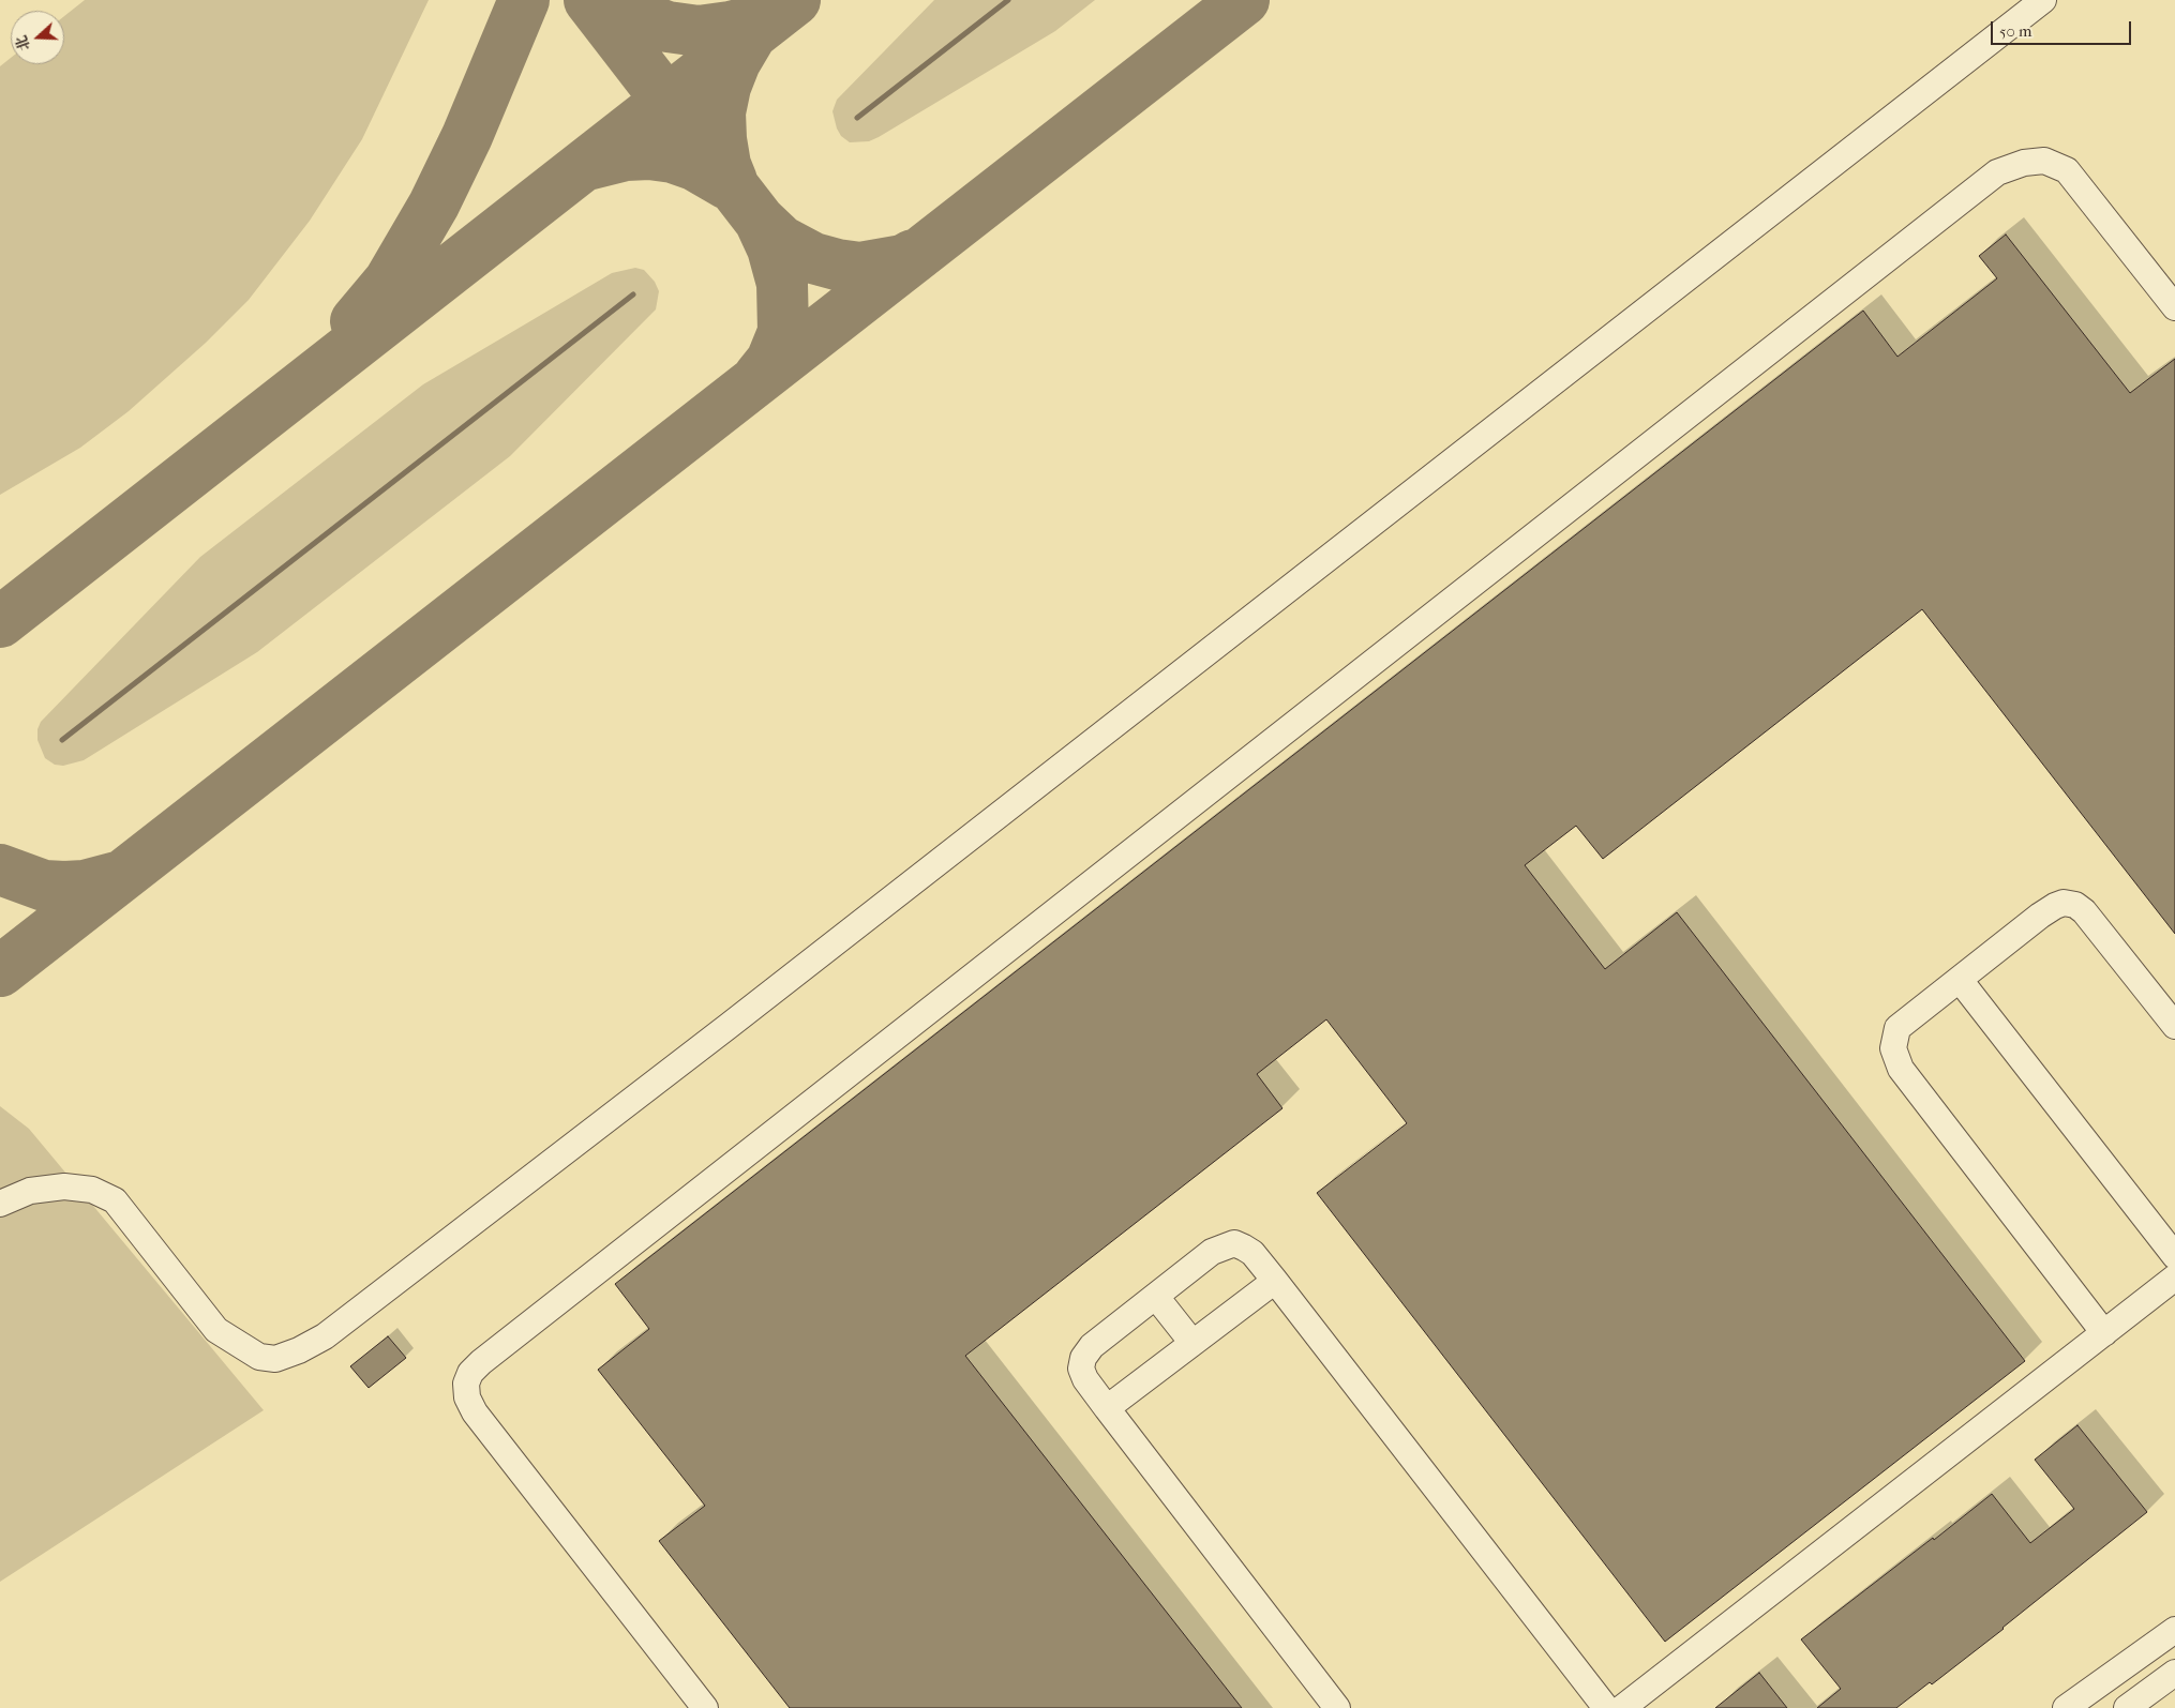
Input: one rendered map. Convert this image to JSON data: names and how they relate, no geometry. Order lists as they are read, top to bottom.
{
  "scale_bar": "50 m",
  "north": "left"
}
